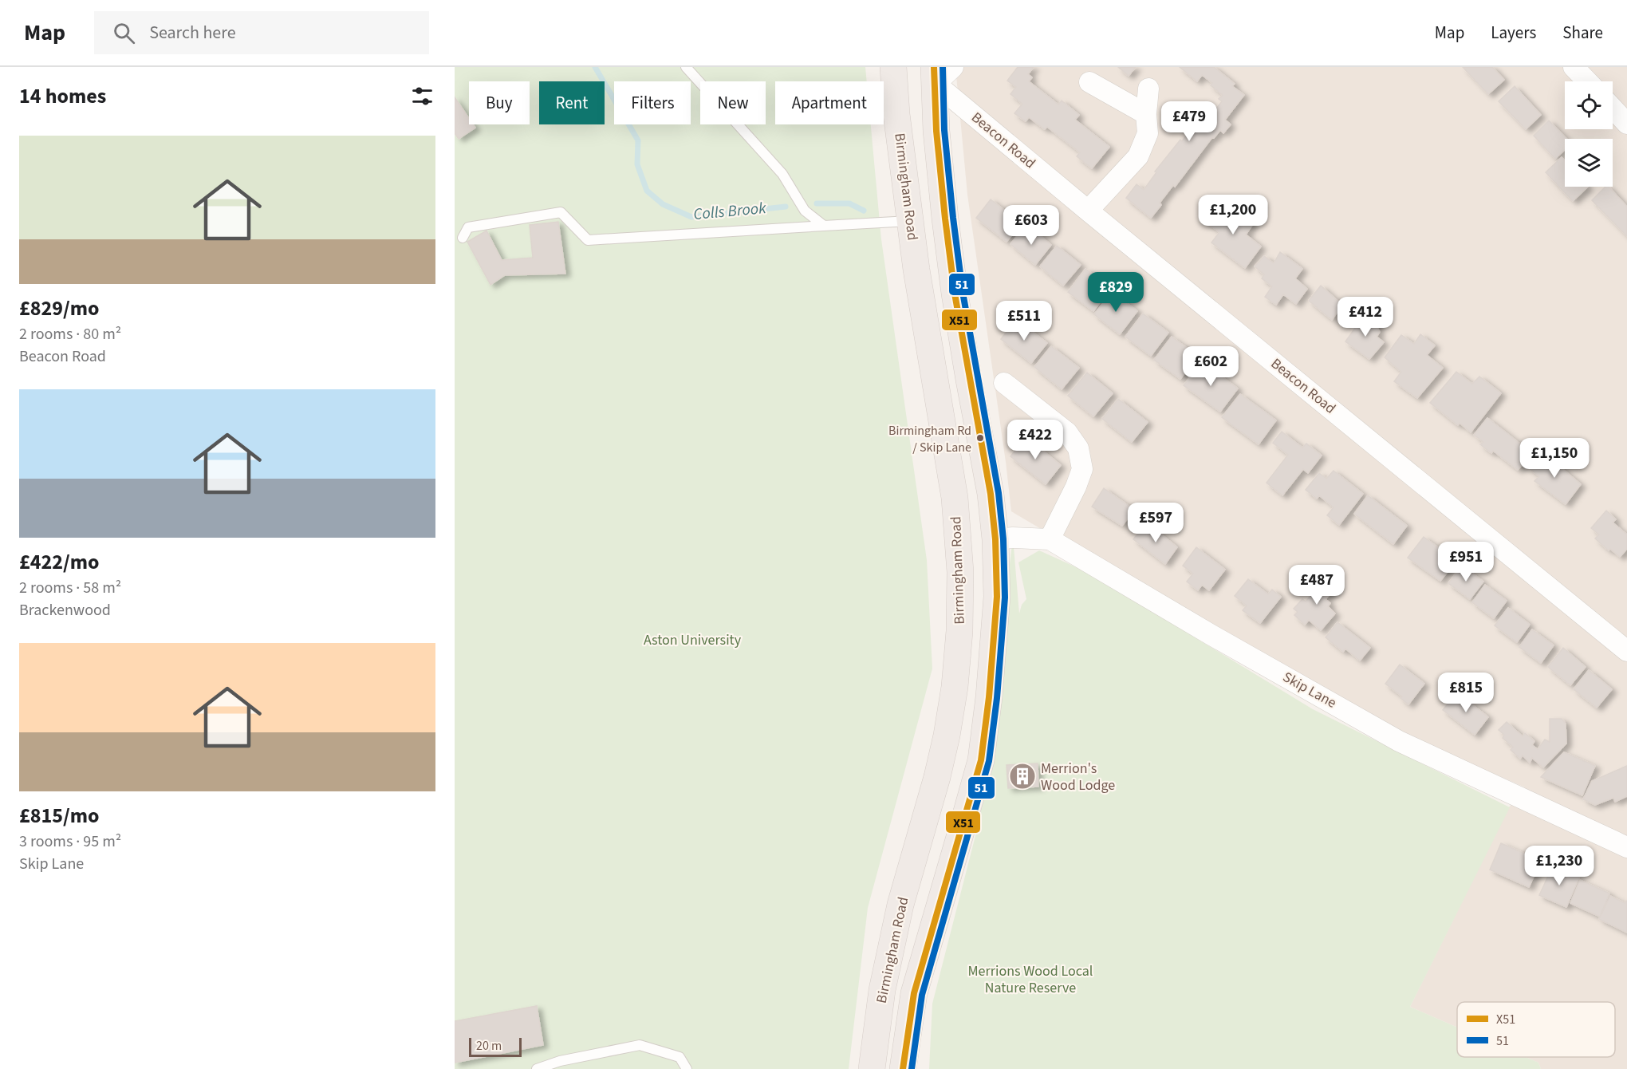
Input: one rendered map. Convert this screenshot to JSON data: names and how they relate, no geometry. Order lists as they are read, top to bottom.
{
  "streets": {
    "highway": ["Birmingham Road"],
    "street": ["Beacon Road", "Skip Lane"]
  },
  "crossings": [
    ["Beacon Road", "Birmingham Road"],
    ["Birmingham Road", "Skip Lane"]
  ],
  "water": ["Colls Brook"],
  "parks": ["Aston University", "Merrions Wood Local Nature Reserve"],
  "places": {
    "other": ["Birmingham Rd / Skip Lane"],
    "building": ["Merrion's Wood Lodge"]
  },
  "lines": ["transit line X51", "transit line 51"],
  "legend": ["X51", "51"],
  "scale_bar": "20 m",
  "page": {
    "header": "Map",
    "search": "Search here",
    "nav": ["Map", "Layers", "Share"],
    "heading": "14 homes",
    "chip": [
      "Buy",
      "Rent",
      "Filters",
      "New",
      "Apartment"
    ],
    "price": [
      "£479",
      "£1,200",
      "£603",
      "£829",
      "£412",
      "£511",
      "£602",
      "£422",
      "£1,150",
      "£597",
      "£951",
      "£487",
      "£815",
      "£1,230"
    ],
    "list": [
      {
        "name": "£829/mo",
        "note": "2 rooms · 80 m² · Beacon Road"
      },
      {
        "name": "£422/mo",
        "note": "2 rooms · 58 m² · Brackenwood"
      },
      {
        "name": "£815/mo",
        "note": "3 rooms · 95 m² · Skip Lane"
      }
    ],
    "scale": "20 m"
  }
}
